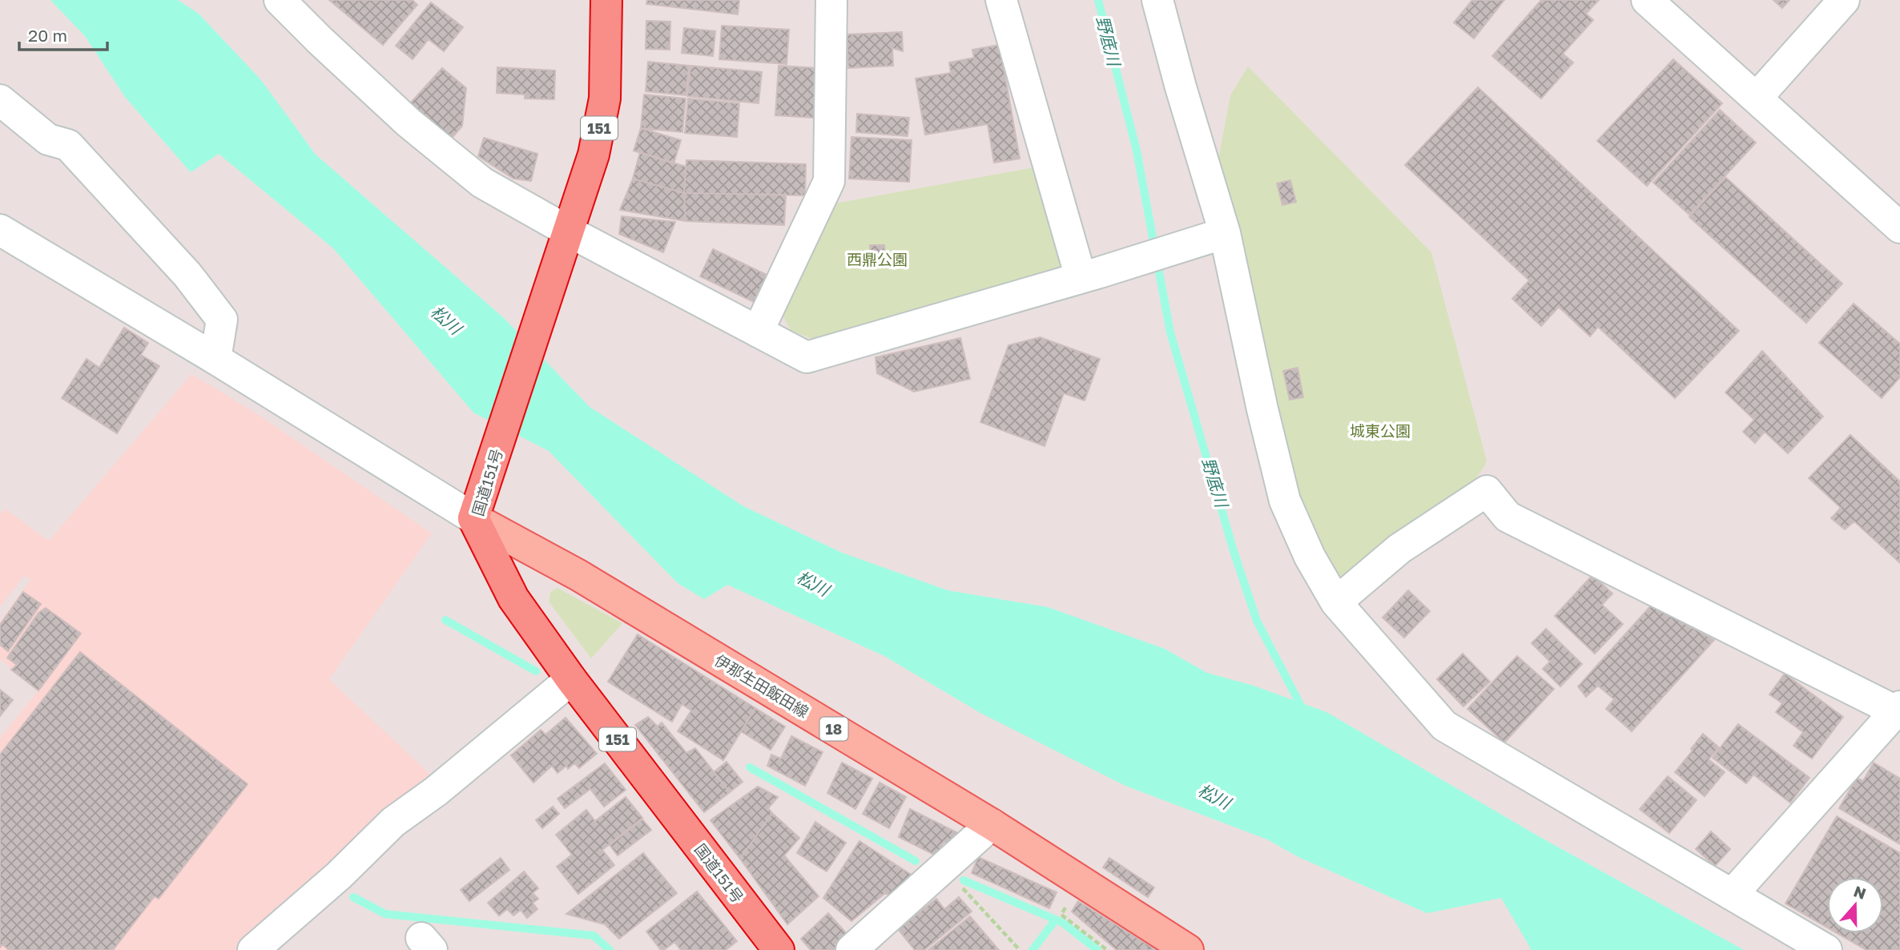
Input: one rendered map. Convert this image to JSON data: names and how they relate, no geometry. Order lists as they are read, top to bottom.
{
  "streets": {
    "highway": ["151", "国道151号"],
    "main road": ["伊那生田飯田線", "18"]
  },
  "crossings": [
    ["国道151号", "伊那生田飯田線"]
  ],
  "water": ["野底川", "松川"],
  "parks": ["西鼎公園", "城東公園"],
  "scale_bar": "20 m",
  "north": "top"
}
